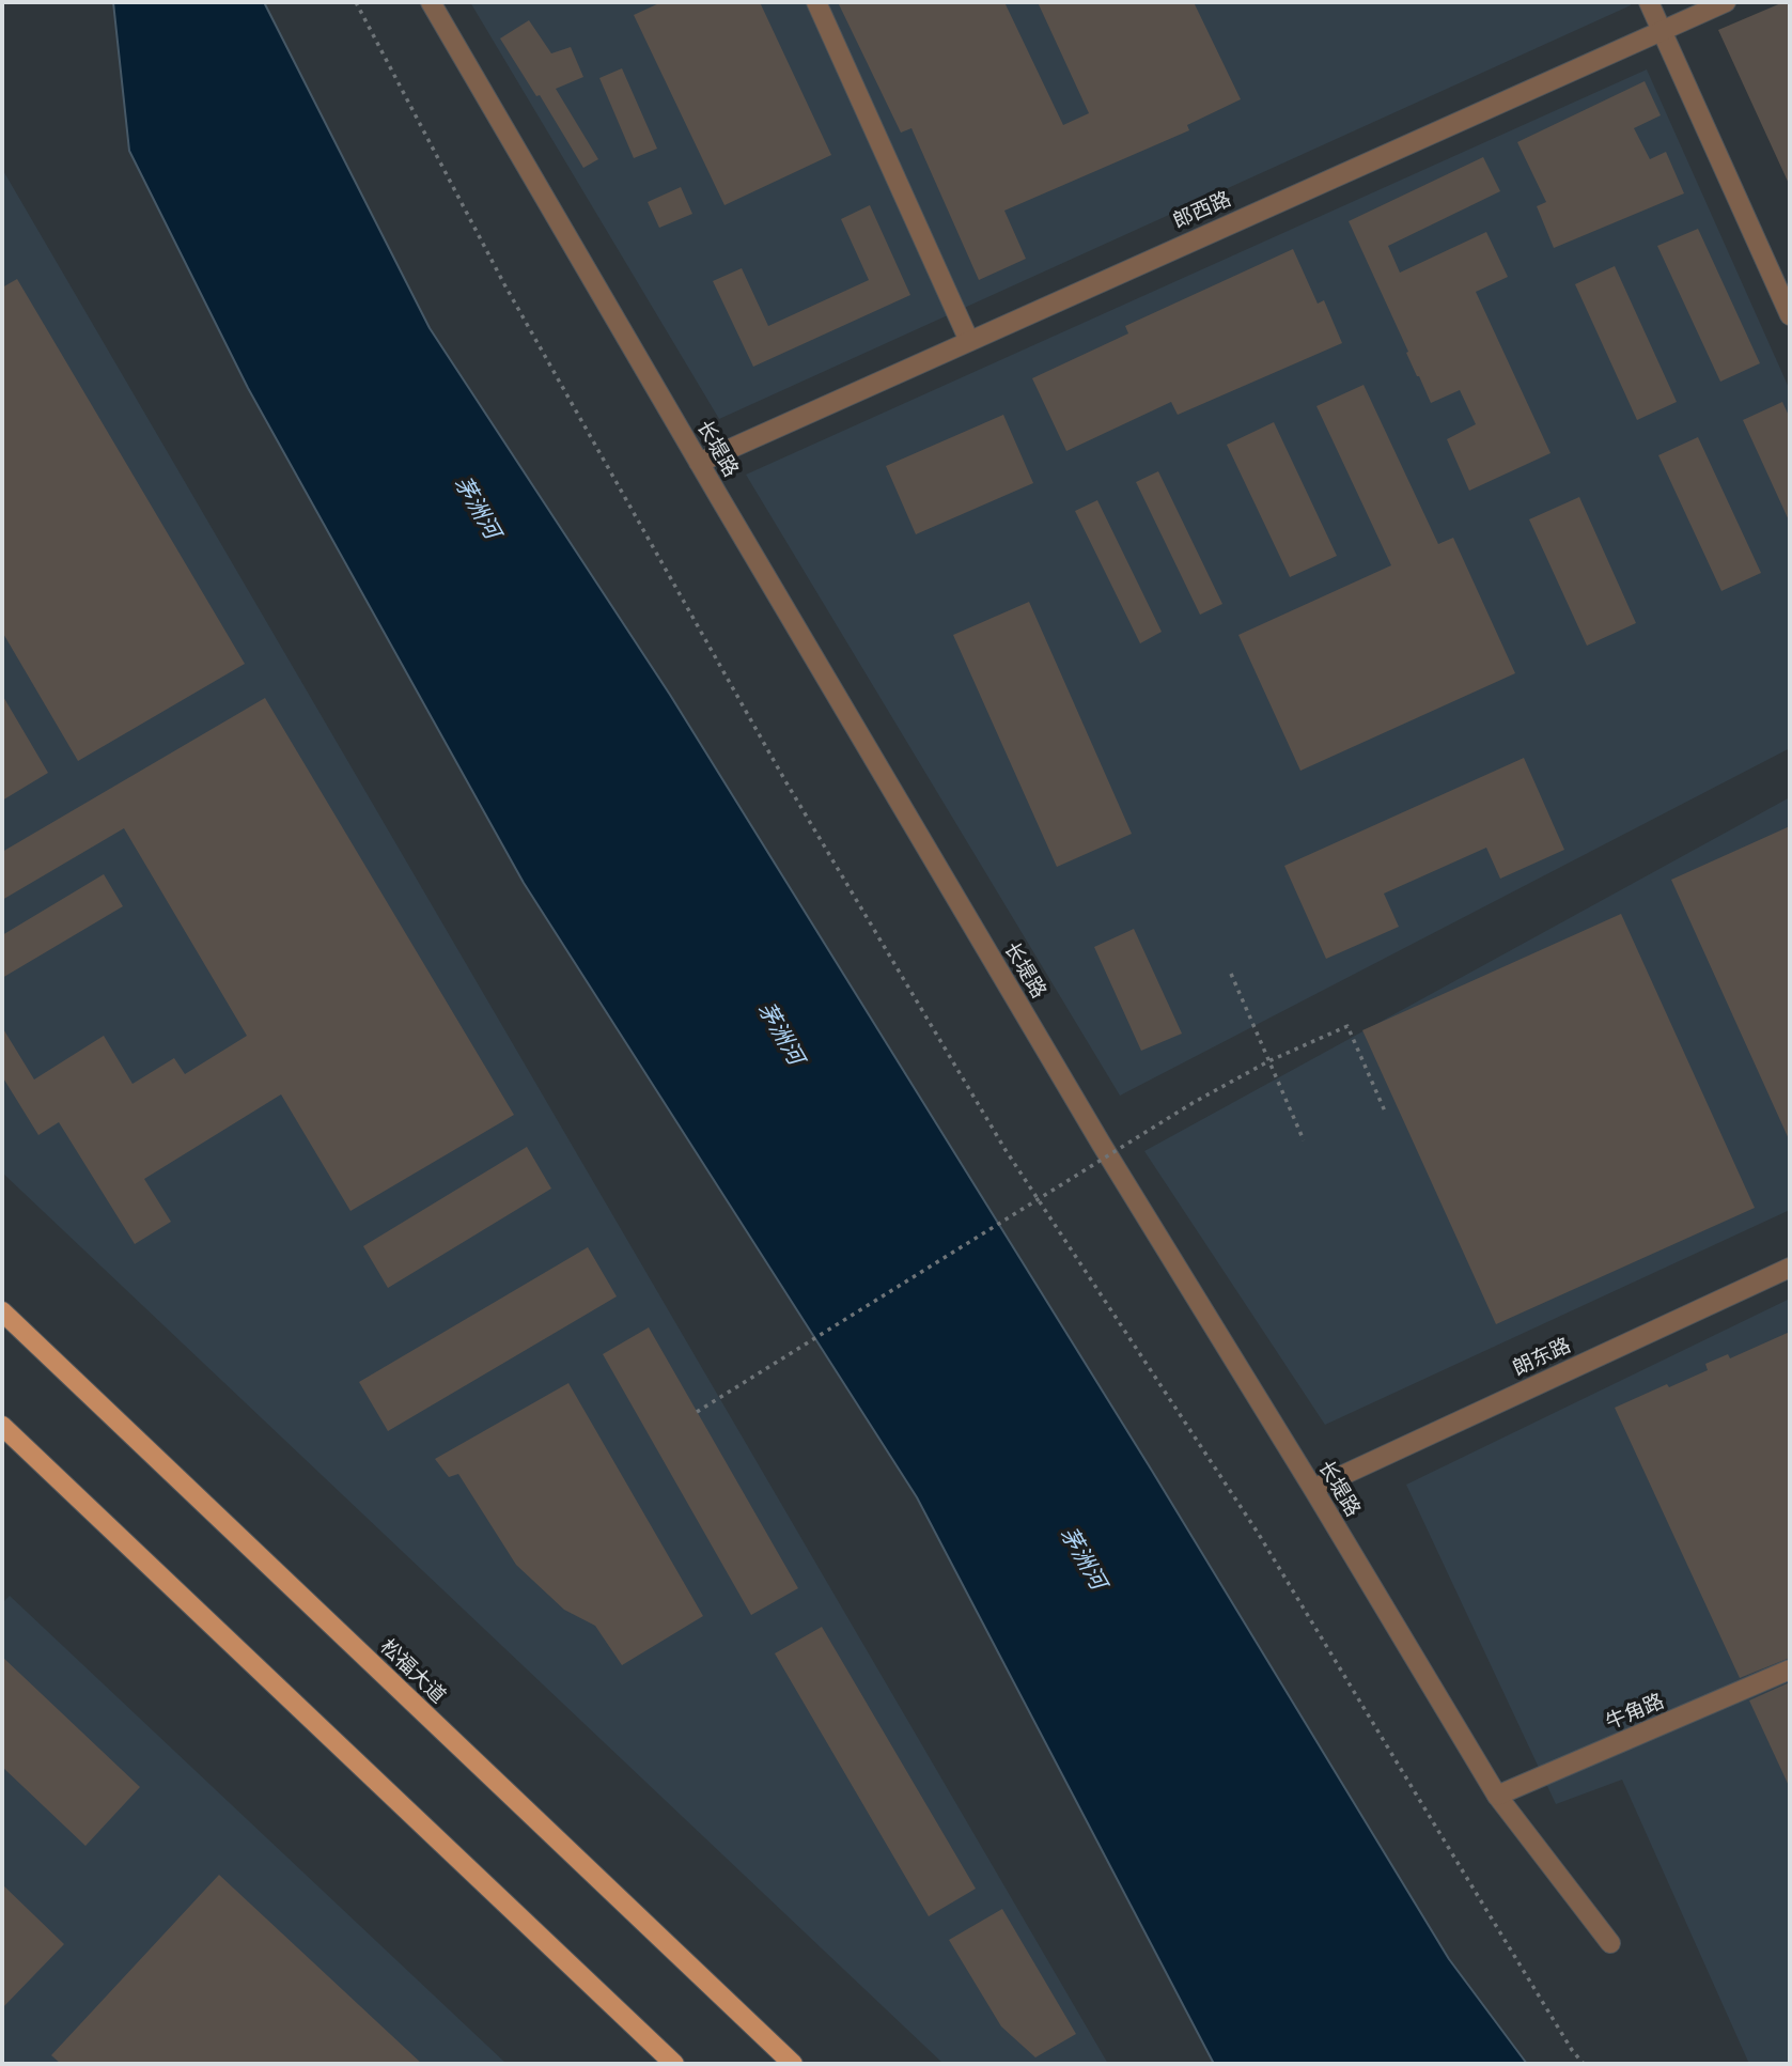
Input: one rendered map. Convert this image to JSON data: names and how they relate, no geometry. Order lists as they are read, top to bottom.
{
  "streets": {
    "main road": ["松福大道"],
    "street": [
      "郎西路",
      "长堤路",
      "朗东路",
      "牛角路"
    ]
  },
  "crossings": [
    ["郎西路", "长堤路"],
    ["长堤路", "朗东路"],
    ["长堤路", "牛角路"]
  ],
  "water": ["茅洲河"]
}
